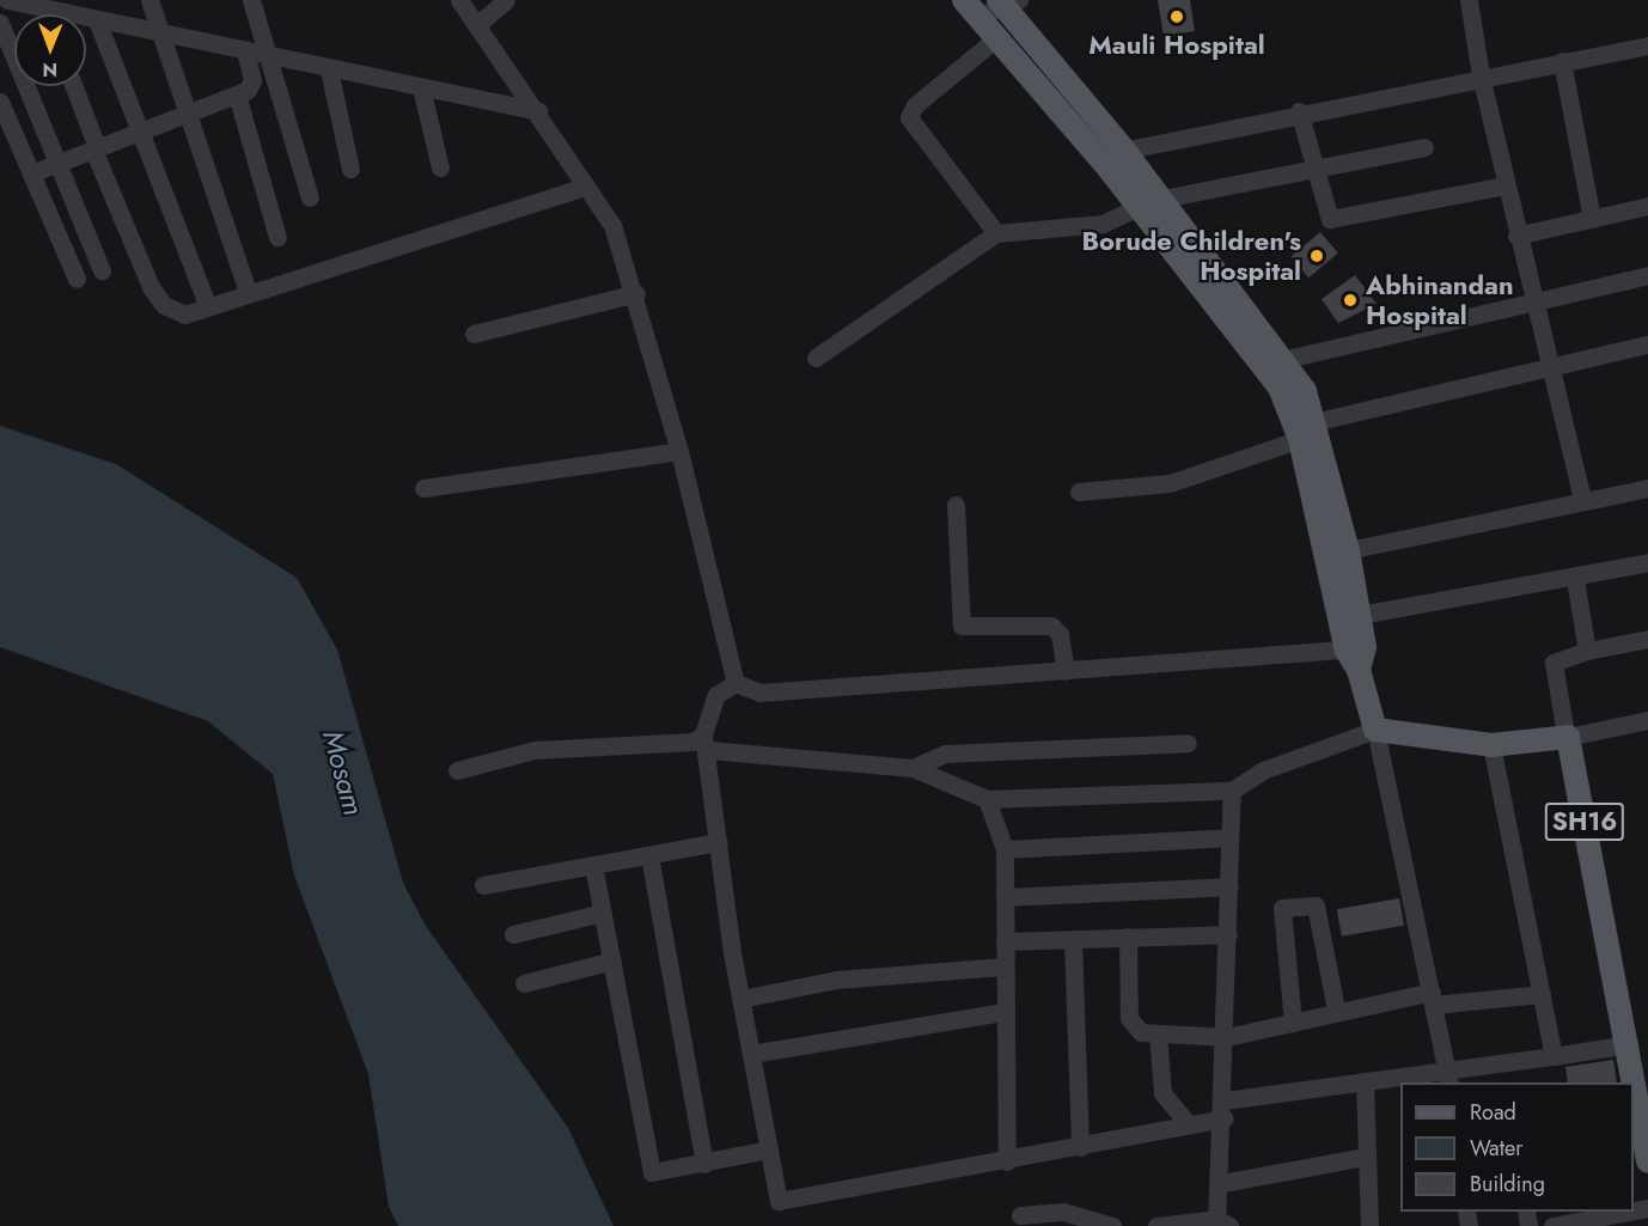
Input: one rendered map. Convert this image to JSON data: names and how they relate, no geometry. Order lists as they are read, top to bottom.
{
  "streets": {
    "main road": ["SH16"]
  },
  "water": ["Mosam"],
  "places": ["Mauli Hospital", "Borude Children's Hospital", "Abhinandan Hospital"],
  "legend": ["Road", "Water", "Building"],
  "north": "bottom"
}
